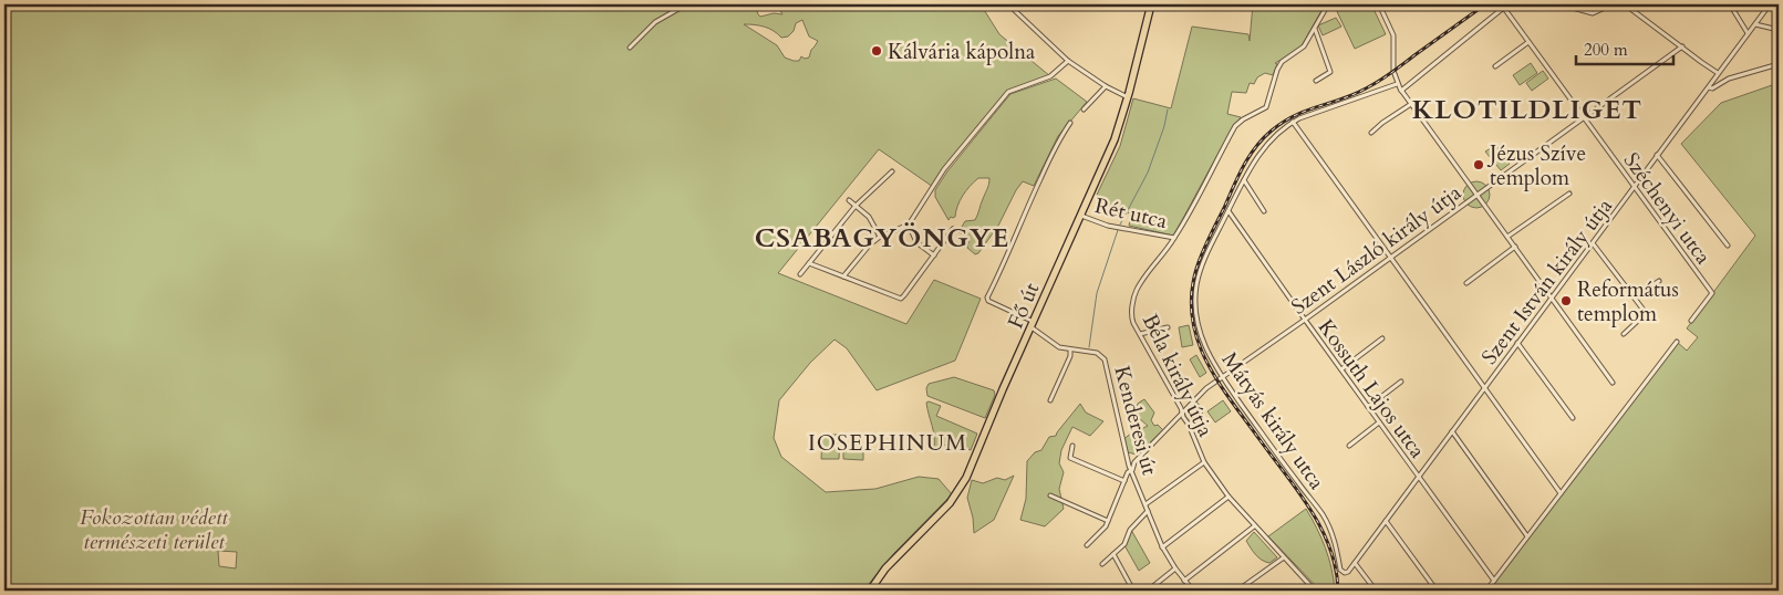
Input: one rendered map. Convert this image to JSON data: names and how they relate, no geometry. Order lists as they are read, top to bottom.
{
  "streets": {
    "main road": ["Fő út"],
    "street": [
      "Széchenyi utca",
      "Rét utca",
      "Szent László király útja",
      "Szent István király útja",
      "Béla király útja",
      "Kossuth Lajos utca",
      "Kenderesi út",
      "Mátyás király utca"
    ]
  },
  "crossings": [
    ["Széchenyi utca", "Szent László király útja"],
    ["Széchenyi utca", "Szent István király útja"],
    ["Rét utca", "Fő út"],
    ["Rét utca", "Béla király útja"],
    ["Szent László király útja", "Béla király útja"],
    ["Szent László király útja", "Kossuth Lajos utca"],
    ["Szent László király útja", "Mátyás király utca"],
    ["Szent István király útja", "Kossuth Lajos utca"],
    ["Szent István király útja", "Mátyás király utca"],
    ["Fő út", "Kenderesi út"],
    ["Kossuth Lajos utca", "Mátyás király utca"]
  ],
  "districts": ["KLOTILDLIGET", "CSABAGYÖNGYE", "IOSEPHINUM"],
  "parks": ["Fokozottan védett természeti terület"],
  "places": ["Kálvária kápolna", "Jézus Szíve templom", "Református templom"],
  "scale_bar": "200 m"
}
